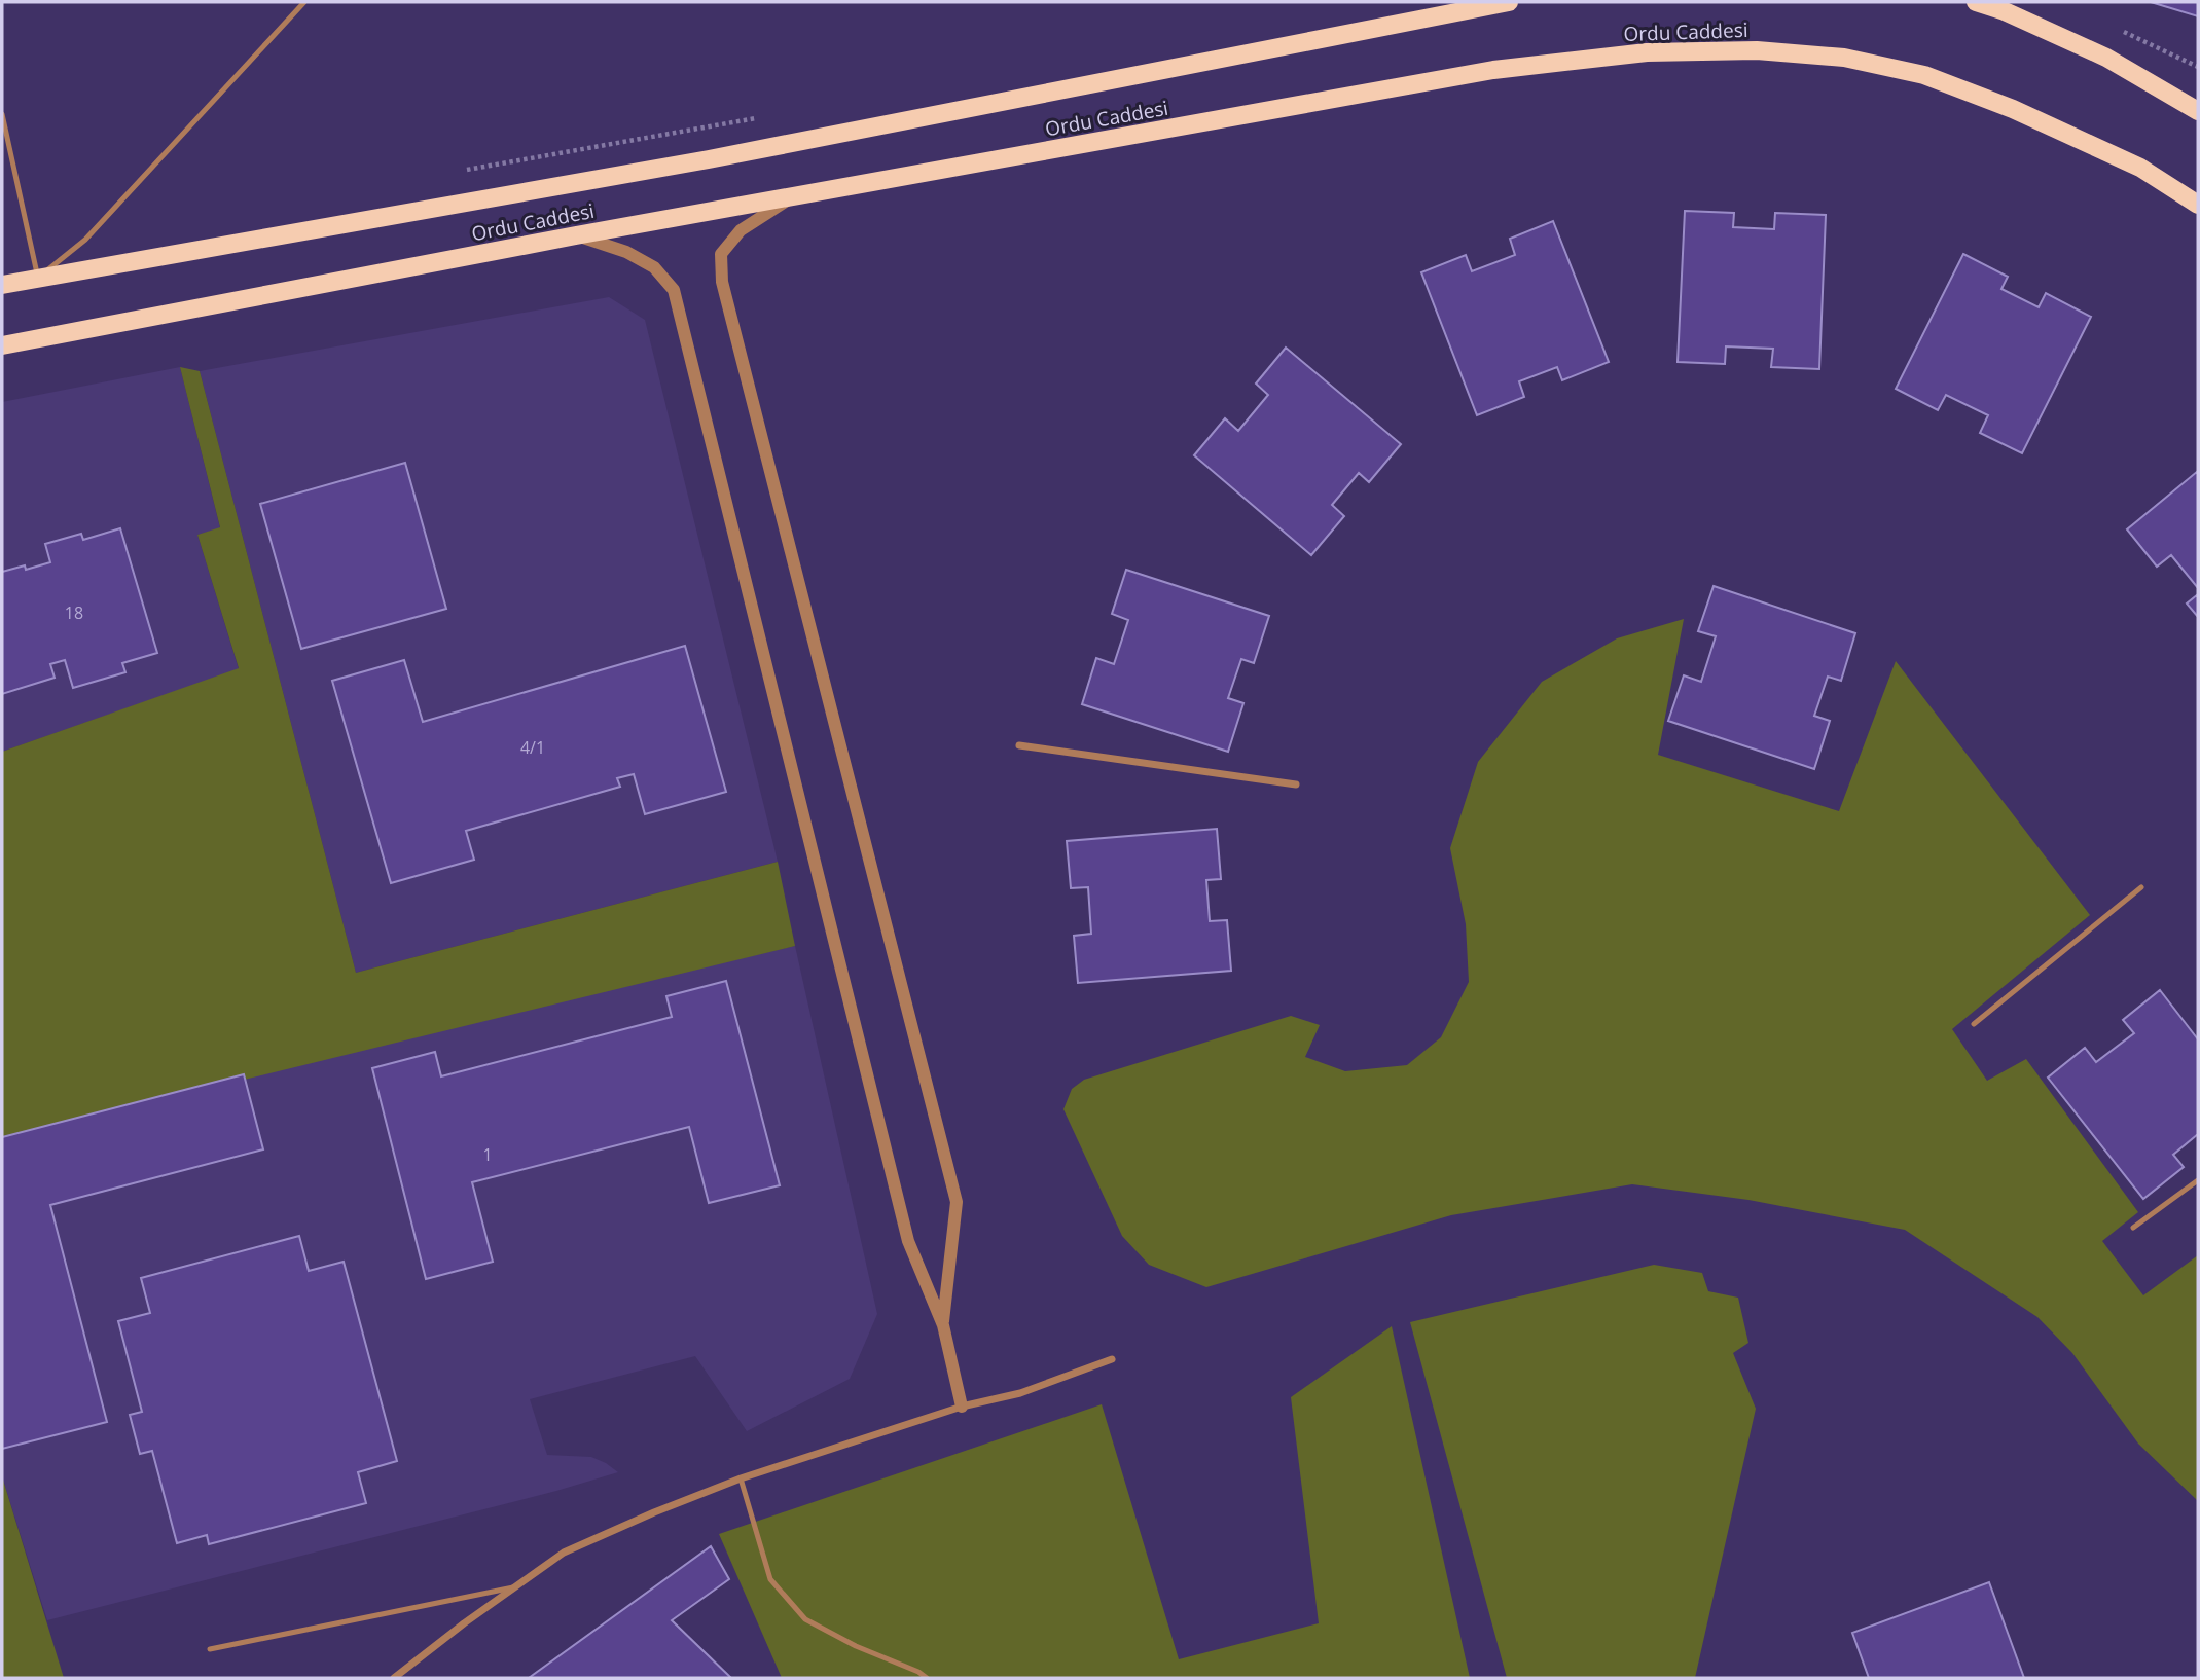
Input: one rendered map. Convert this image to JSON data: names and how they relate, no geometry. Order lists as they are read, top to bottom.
{
  "streets": {
    "main road": ["Ordu Caddesi"]
  },
  "house_numbers": ["18", "4/1", "1"]
}
